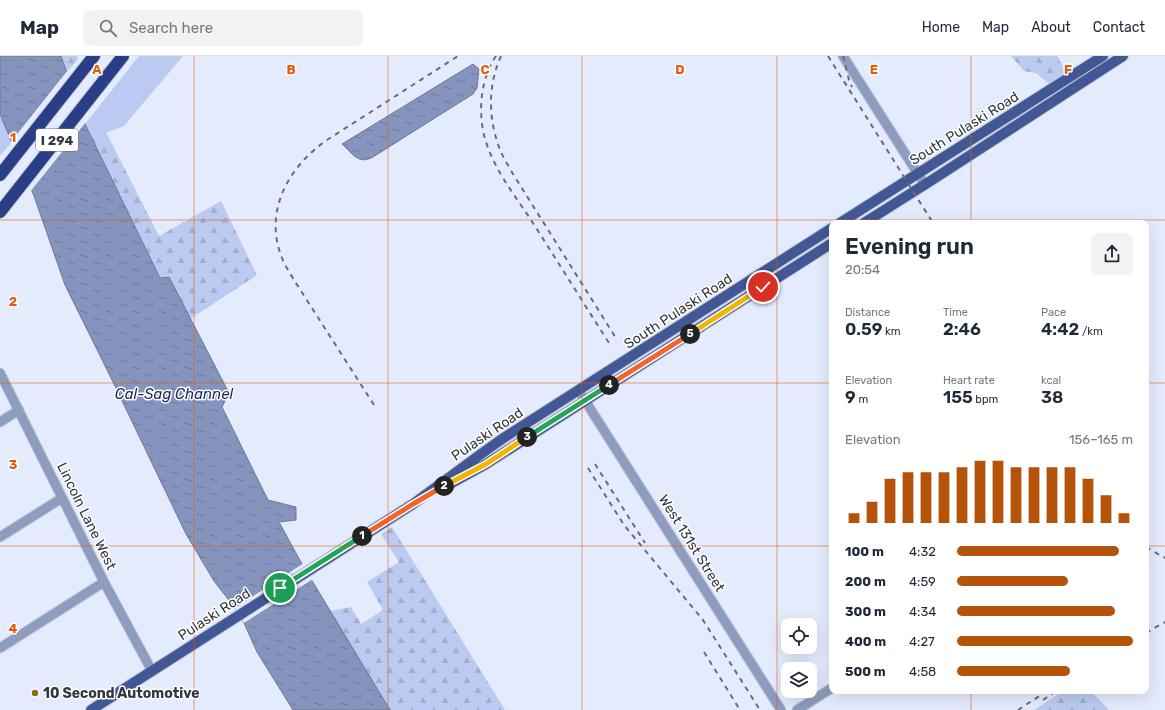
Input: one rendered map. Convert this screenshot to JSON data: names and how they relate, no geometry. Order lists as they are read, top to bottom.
{
  "streets": {
    "highway": ["I 294"],
    "main road": ["South Pulaski Road", "Pulaski Road"],
    "street": ["Lincoln Lane West", "West 131st Street"]
  },
  "crossings": [
    ["South Pulaski Road", "Pulaski Road"],
    ["South Pulaski Road", "West 131st Street"],
    ["Pulaski Road", "Lincoln Lane West"],
    ["Pulaski Road", "West 131st Street"]
  ],
  "water": ["Cal-Sag Channel"],
  "places": ["10 Second Automotive"],
  "page": {
    "header": "Map",
    "search": "Search here",
    "nav": [
      "Home",
      "Map",
      "About",
      "Contact"
    ],
    "heading": ["Evening run", "20:54"],
    "stats": [
      ["Distance", "0.59 km"],
      ["Time", "2:46"],
      ["Pace", "4:42 /km"],
      ["Elevation", "9 m"],
      ["Heart rate", "155 bpm"],
      ["kcal", "38"]
    ],
    "pins": [
      "5",
      "4",
      "3",
      "2",
      "1"
    ],
    "chart": ["Elevation", "156–165 m"],
    "list": [
      {
        "name": "100 m",
        "note": "4:32"
      },
      {
        "name": "200 m",
        "note": "4:59"
      },
      {
        "name": "300 m",
        "note": "4:34"
      },
      {
        "name": "400 m",
        "note": "4:27"
      },
      {
        "name": "500 m",
        "note": "4:58"
      }
    ]
  },
  "grid": {
    "columns": [
      "A",
      "B",
      "C",
      "D",
      "E",
      "F"
    ],
    "rows": [
      "1",
      "2",
      "3",
      "4"
    ]
  }
}
